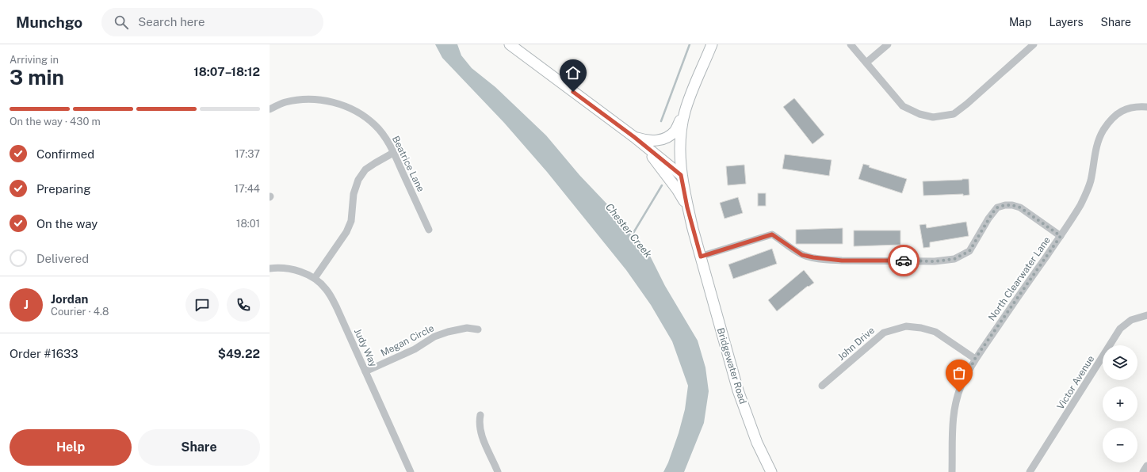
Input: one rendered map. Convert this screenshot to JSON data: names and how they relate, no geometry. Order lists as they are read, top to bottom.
{
  "streets": {
    "street": [
      "Beatrice Lane",
      "North Clearwater Lane",
      "Megan Circle",
      "John Drive",
      "Judy Way",
      "Bridgewater Road",
      "Victor Avenue"
    ]
  },
  "crossings": [
    ["North Clearwater Lane", "John Drive"],
    ["Megan Circle", "Judy Way"]
  ],
  "water": ["Chester Creek"],
  "page": {
    "header": "Munchgo",
    "search": "Search here",
    "nav": ["Map", "Layers", "Share"],
    "heading": ["3 min", "Arriving in", "18:07–18:12"],
    "panel": [
      "Jordan",
      "Courier · 4.8",
      "Order #1633",
      "$49.22"
    ],
    "bar": "On the way · 430 m",
    "list": [
      ["Confirmed", "17:37"],
      ["Preparing", "17:44"],
      ["On the way", "18:01"],
      "Delivered"
    ],
    "round": "J",
    "map_buttons": ["+", "−"],
    "buttons": ["Help", "Share"]
  }
}
